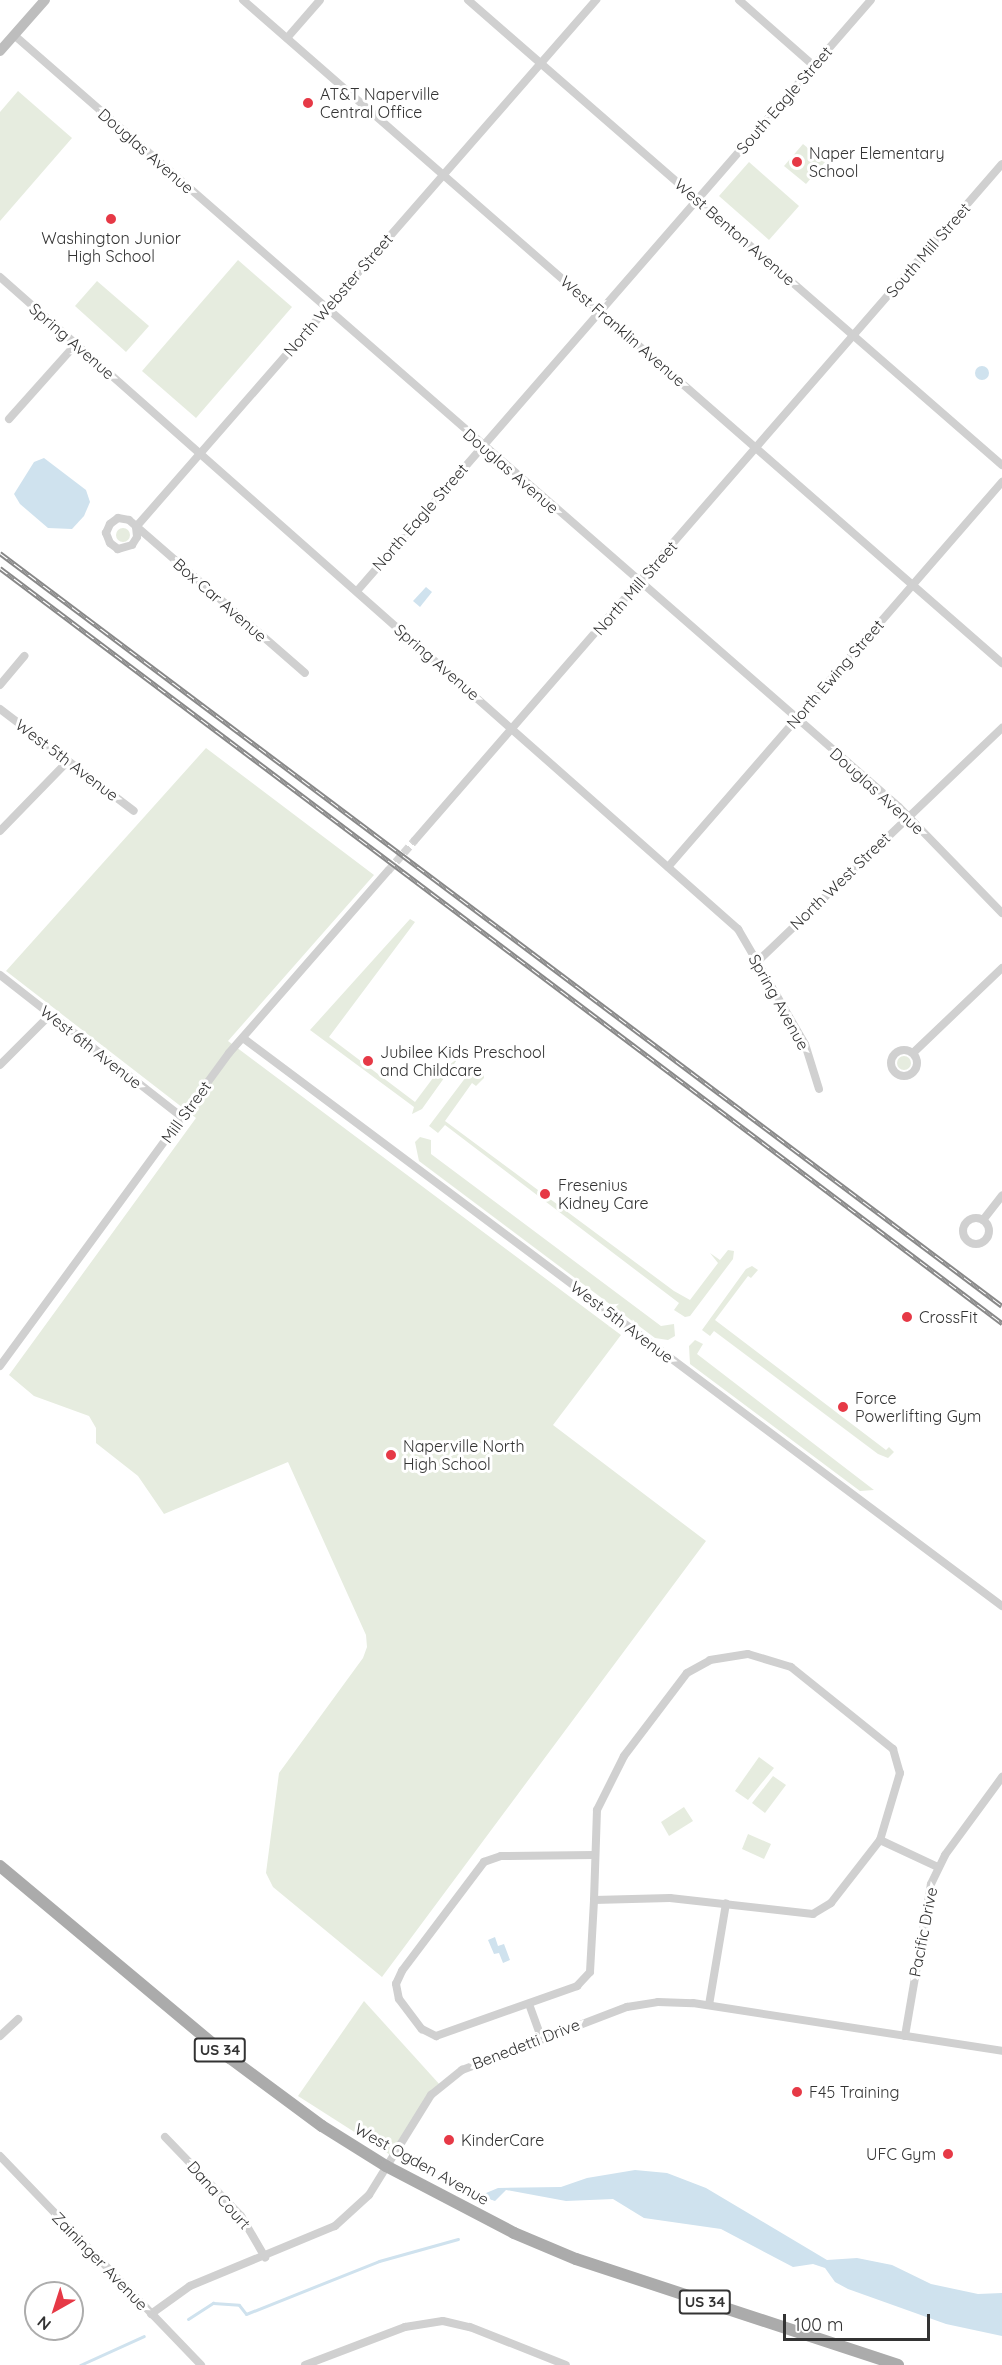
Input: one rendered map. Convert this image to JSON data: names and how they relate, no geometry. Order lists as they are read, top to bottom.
{
  "streets": {
    "main road": ["US 34", "West Ogden Avenue"],
    "street": [
      "South Eagle Street",
      "Douglas Avenue",
      "West Benton Avenue",
      "South Mill Street",
      "North Webster Street",
      "West Franklin Avenue",
      "Spring Avenue",
      "North Eagle Street",
      "North Mill Street",
      "Box Car Avenue",
      "North Ewing Street",
      "West 5th Avenue",
      "North West Street",
      "West 6th Avenue",
      "Mill Street",
      "Pacific Drive",
      "Benedetti Drive",
      "Dana Court",
      "Zaininger Avenue"
    ]
  },
  "crossings": [
    ["South Eagle Street", "West Benton Avenue"],
    ["South Eagle Street", "North Eagle Street"],
    ["Douglas Avenue", "North Webster Street"],
    ["Douglas Avenue", "North Eagle Street"],
    ["Douglas Avenue", "North Mill Street"],
    ["Douglas Avenue", "North Ewing Street"],
    ["Douglas Avenue", "North West Street"],
    ["West Benton Avenue", "South Mill Street"],
    ["West Benton Avenue", "North Webster Street"],
    ["West Benton Avenue", "North Eagle Street"],
    ["West Benton Avenue", "North Mill Street"],
    ["South Mill Street", "North Mill Street"],
    ["North Webster Street", "West Franklin Avenue"],
    ["North Webster Street", "Spring Avenue"],
    ["North Webster Street", "Box Car Avenue"],
    ["West Franklin Avenue", "North Eagle Street"],
    ["West Franklin Avenue", "North Mill Street"],
    ["West Franklin Avenue", "North Ewing Street"],
    ["Spring Avenue", "North Eagle Street"],
    ["Spring Avenue", "North Mill Street"],
    ["Spring Avenue", "North Ewing Street"],
    ["Spring Avenue", "North West Street"],
    ["West 5th Avenue", "Mill Street"],
    ["West 6th Avenue", "Mill Street"],
    ["Pacific Drive", "Benedetti Drive"],
    ["Benedetti Drive", "West Ogden Avenue"],
    ["Benedetti Drive", "Dana Court"],
    ["Benedetti Drive", "Zaininger Avenue"]
  ],
  "places": [
    "AT&T Naperville Central Office",
    "Naper Elementary School",
    "Washington Junior High School",
    "Jubilee Kids Preschool and Childcare",
    "Fresenius Kidney Care",
    "CrossFit",
    "Force Powerlifting Gym",
    "Naperville North High School",
    "F45 Training",
    "KinderCare",
    "UFC Gym"
  ],
  "scale_bar": "100 m",
  "north": "bottom left"
}
